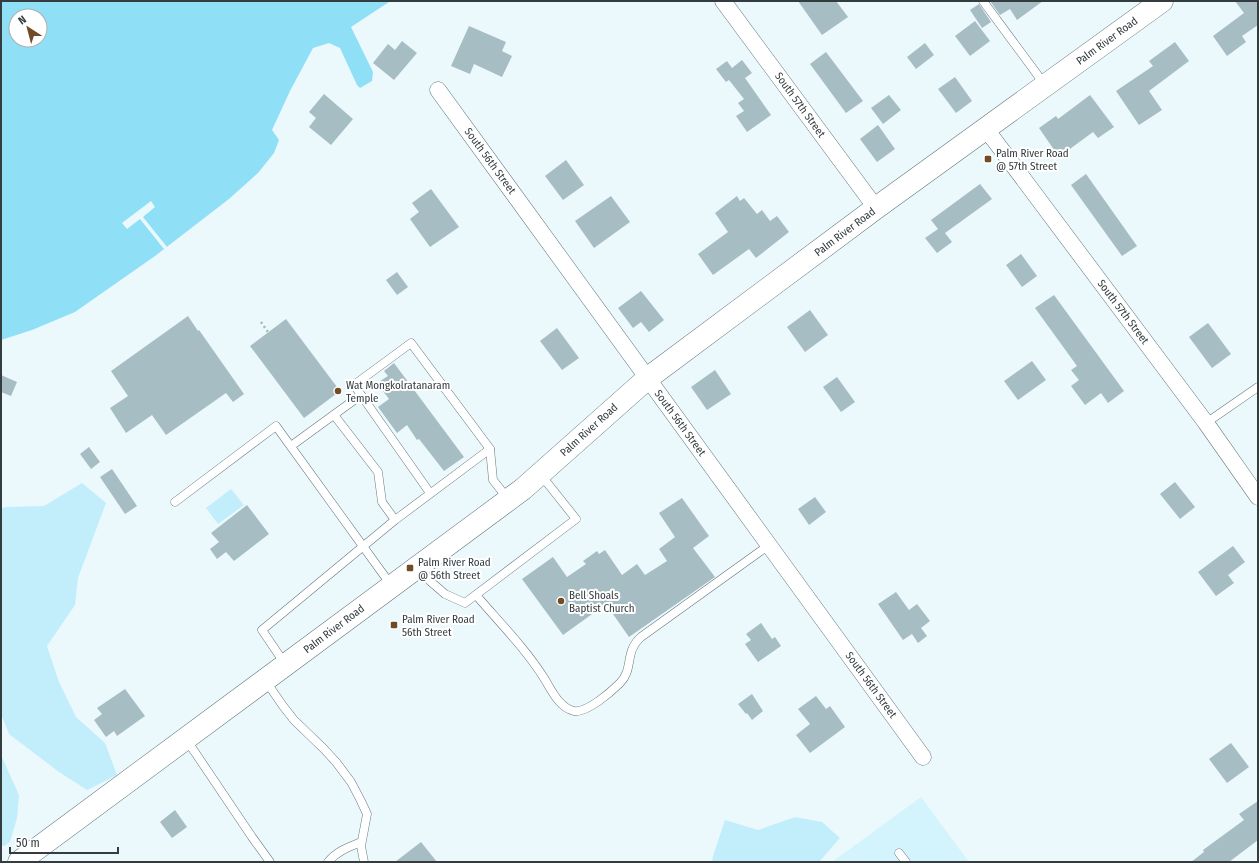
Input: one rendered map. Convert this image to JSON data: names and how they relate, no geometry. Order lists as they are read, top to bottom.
{
  "streets": {
    "street": ["Palm River Road", "South 57th Street", "South 56th Street"]
  },
  "crossings": [
    ["Palm River Road", "South 57th Street"],
    ["Palm River Road", "South 56th Street"]
  ],
  "places": {
    "transit": ["Palm River Road @ 57th Street", "Palm River Road @ 56th Street", "Palm River Road 56th Street"],
    "other": ["Wat Mongkolratanaram Temple", "Bell Shoals Baptist Church"]
  },
  "scale_bar": "50 m",
  "north": "top left"
}
